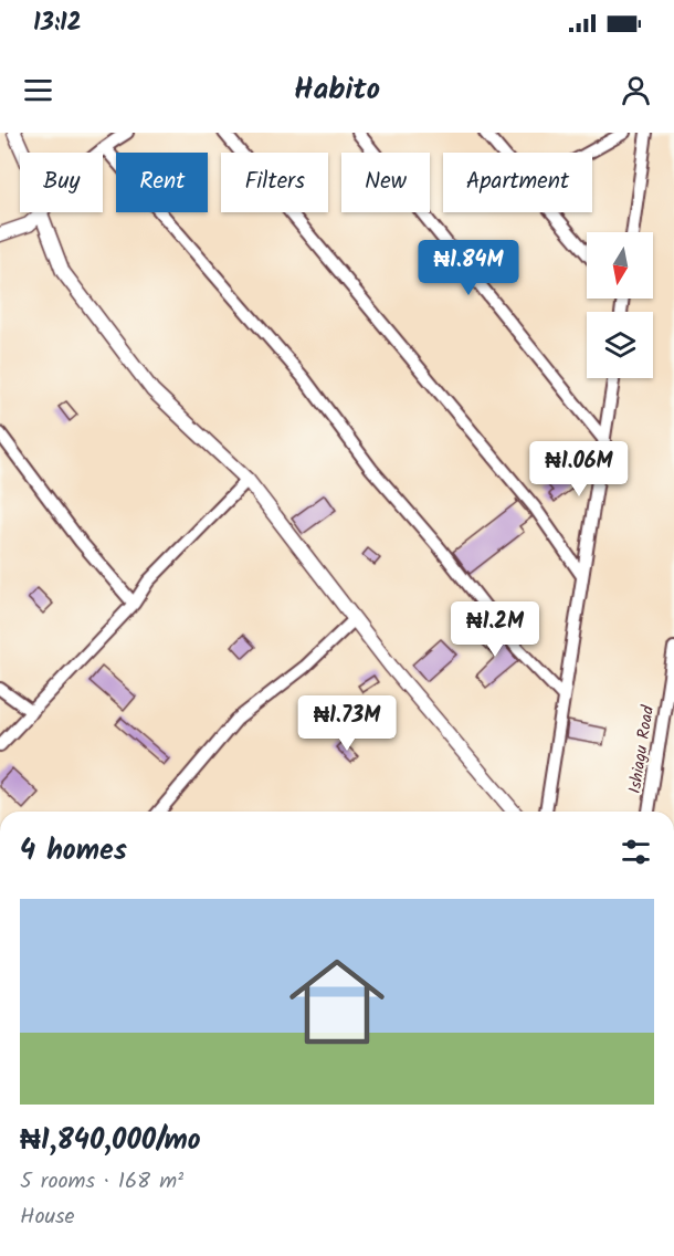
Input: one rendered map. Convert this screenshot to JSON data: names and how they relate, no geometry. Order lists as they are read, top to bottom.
{
  "streets": {
    "street": ["Ishiagu Road"]
  },
  "north": "bottom",
  "page": {
    "status": "13:12",
    "header": "Habito",
    "chip": [
      "Buy",
      "Rent",
      "Filters",
      "New",
      "Apartment"
    ],
    "price": [
      "₦1.84M",
      "₦1.06M",
      "₦1.2M",
      "₦1.73M"
    ],
    "heading": "4 homes",
    "list": [
      {
        "name": "₦1,840,000/mo",
        "note": "5 rooms · 168 m² · House"
      }
    ]
  }
}
